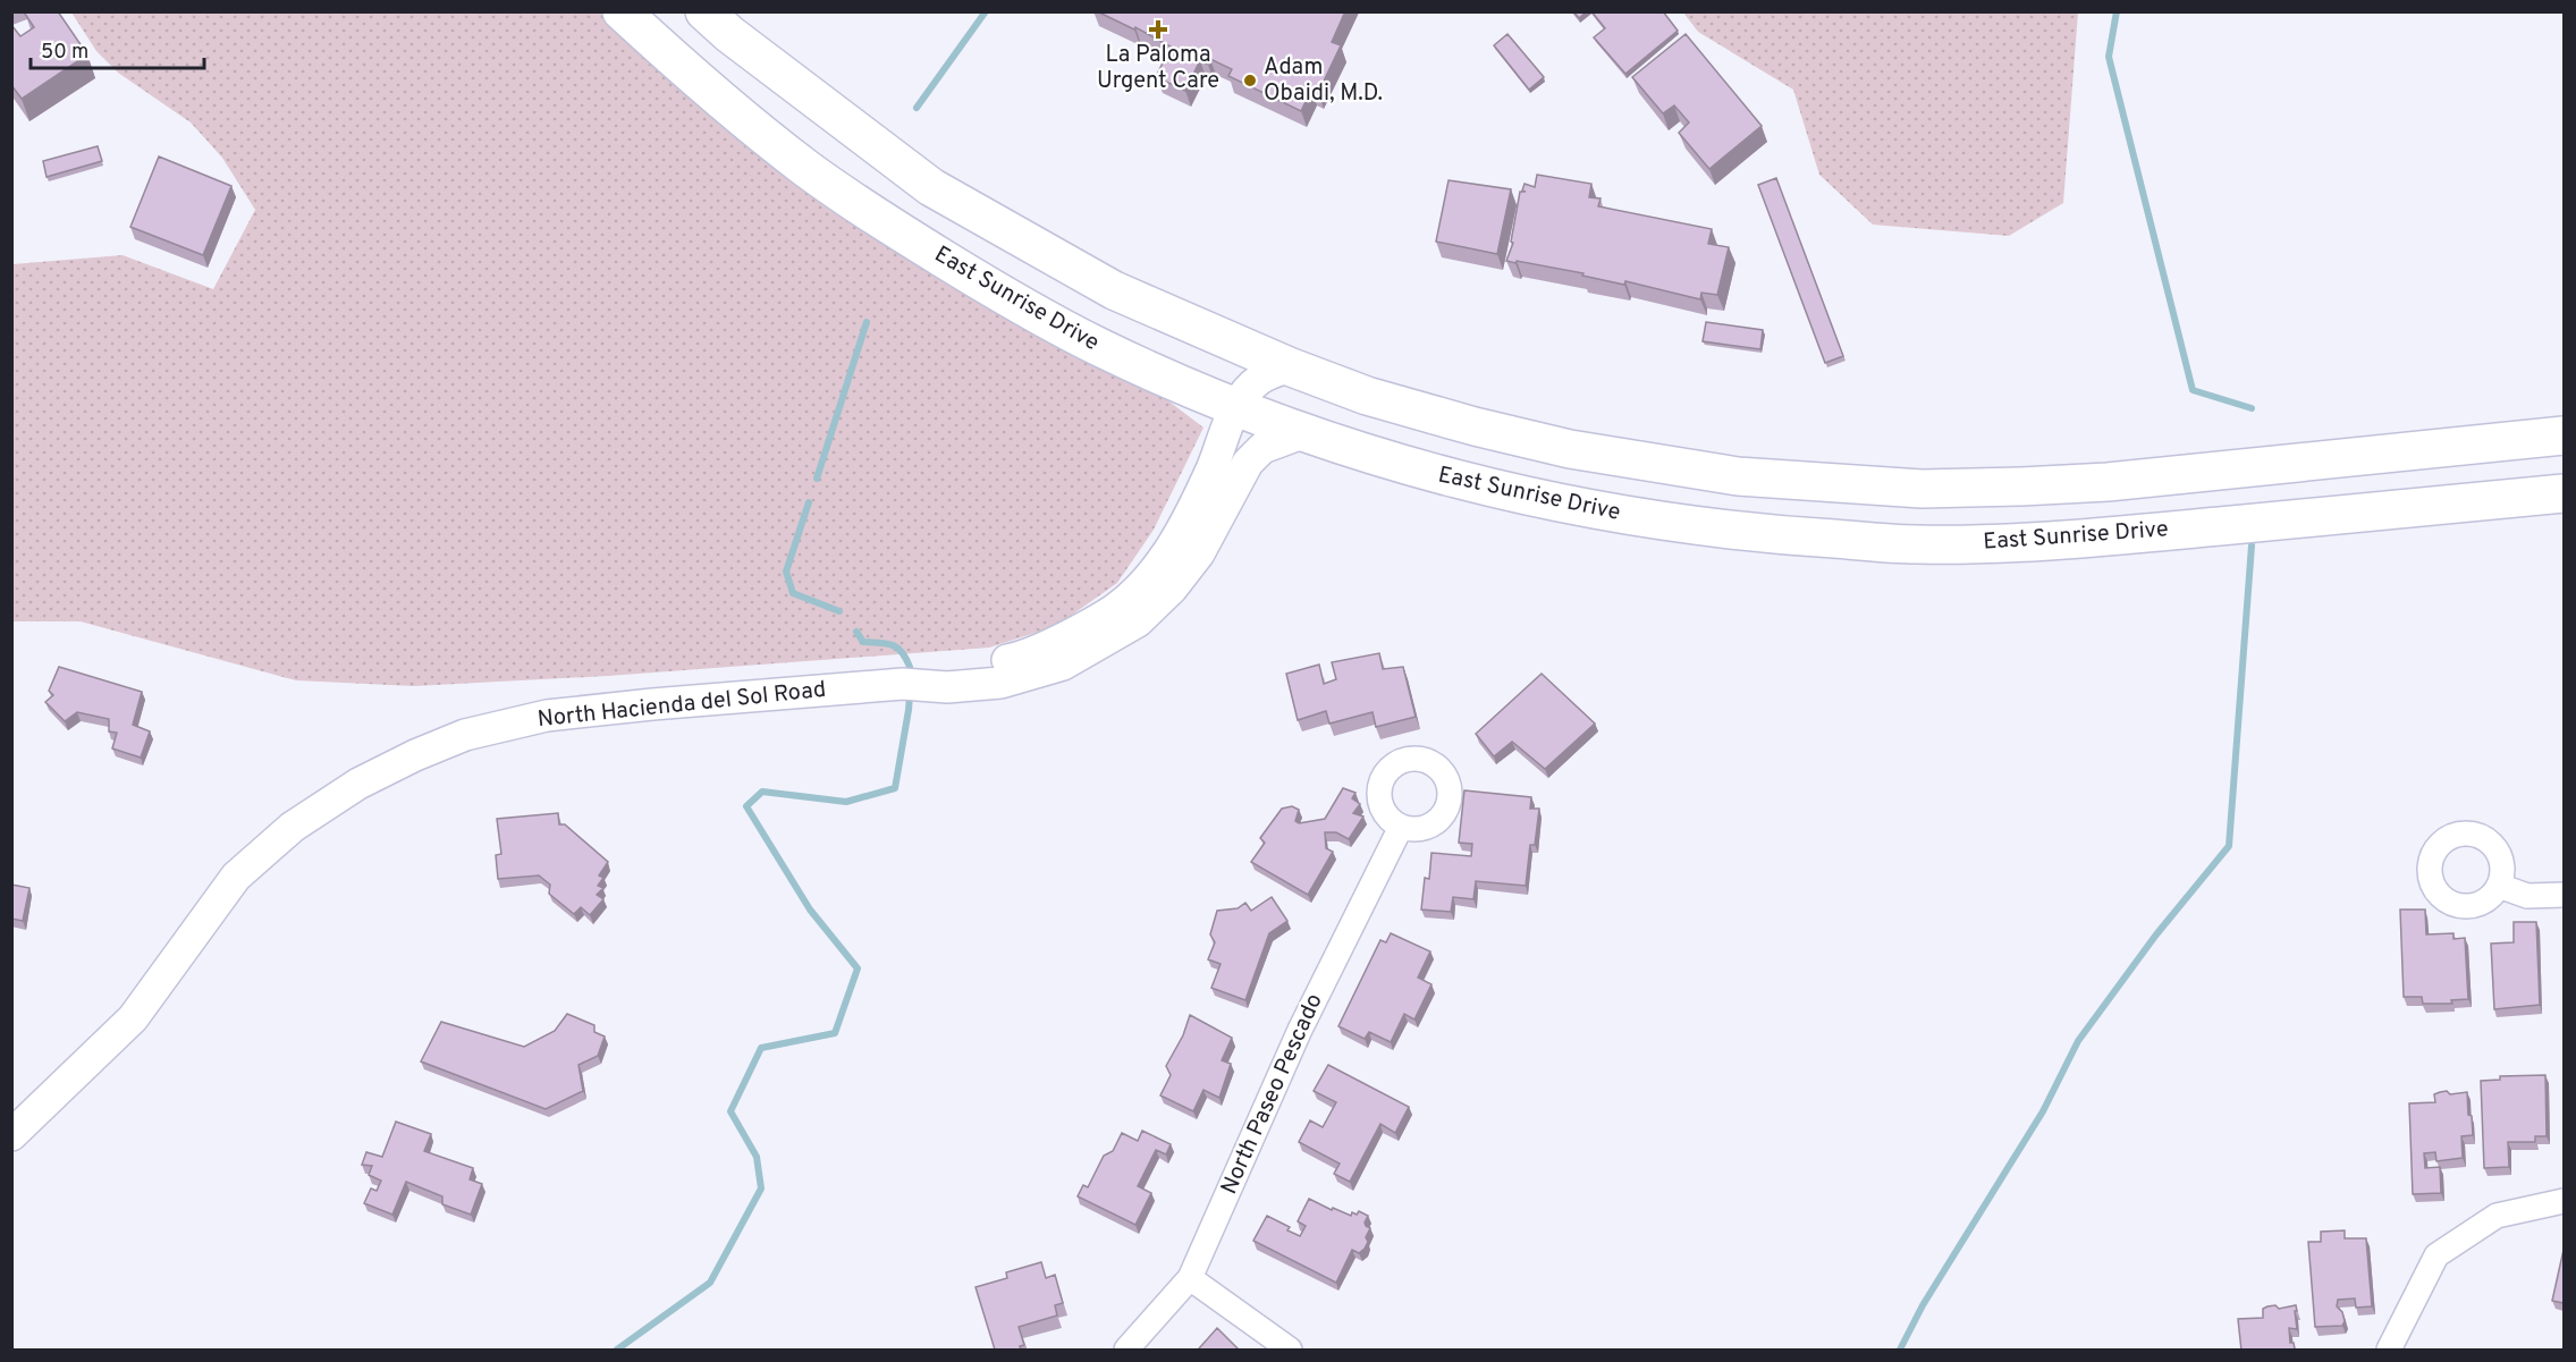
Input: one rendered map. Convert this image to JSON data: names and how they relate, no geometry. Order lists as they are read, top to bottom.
{
  "streets": {
    "main road": ["East Sunrise Drive"],
    "street": ["North Hacienda del Sol Road", "North Paseo Pescado"]
  },
  "crossings": [
    ["East Sunrise Drive", "North Hacienda del Sol Road"]
  ],
  "places": {
    "health": ["La Paloma Urgent Care"],
    "other": ["Adam Obaidi, M.D."]
  },
  "scale_bar": "50 m"
}
